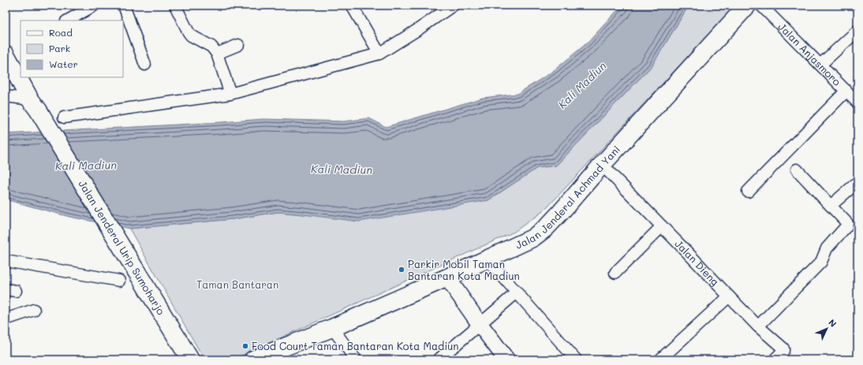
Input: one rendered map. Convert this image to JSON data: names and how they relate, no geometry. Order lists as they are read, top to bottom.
{
  "streets": {
    "highway": ["Jalan Jenderal Achmad Yani", "Jalan Jenderal Urip Sumoharjo"],
    "street": ["Jalan Anjasmoro", "Jalan Dieng"]
  },
  "crossings": [
    ["Jalan Jenderal Achmad Yani", "Jalan Dieng"]
  ],
  "water": ["Kali Madiun"],
  "parks": ["Taman Bantaran"],
  "places": ["Parkir Mobil Taman Bantaran Kota Madiun", "Food Court Taman Bantaran Kota Madiun"],
  "legend": ["Road", "Park", "Water"],
  "north": "top right"
}
